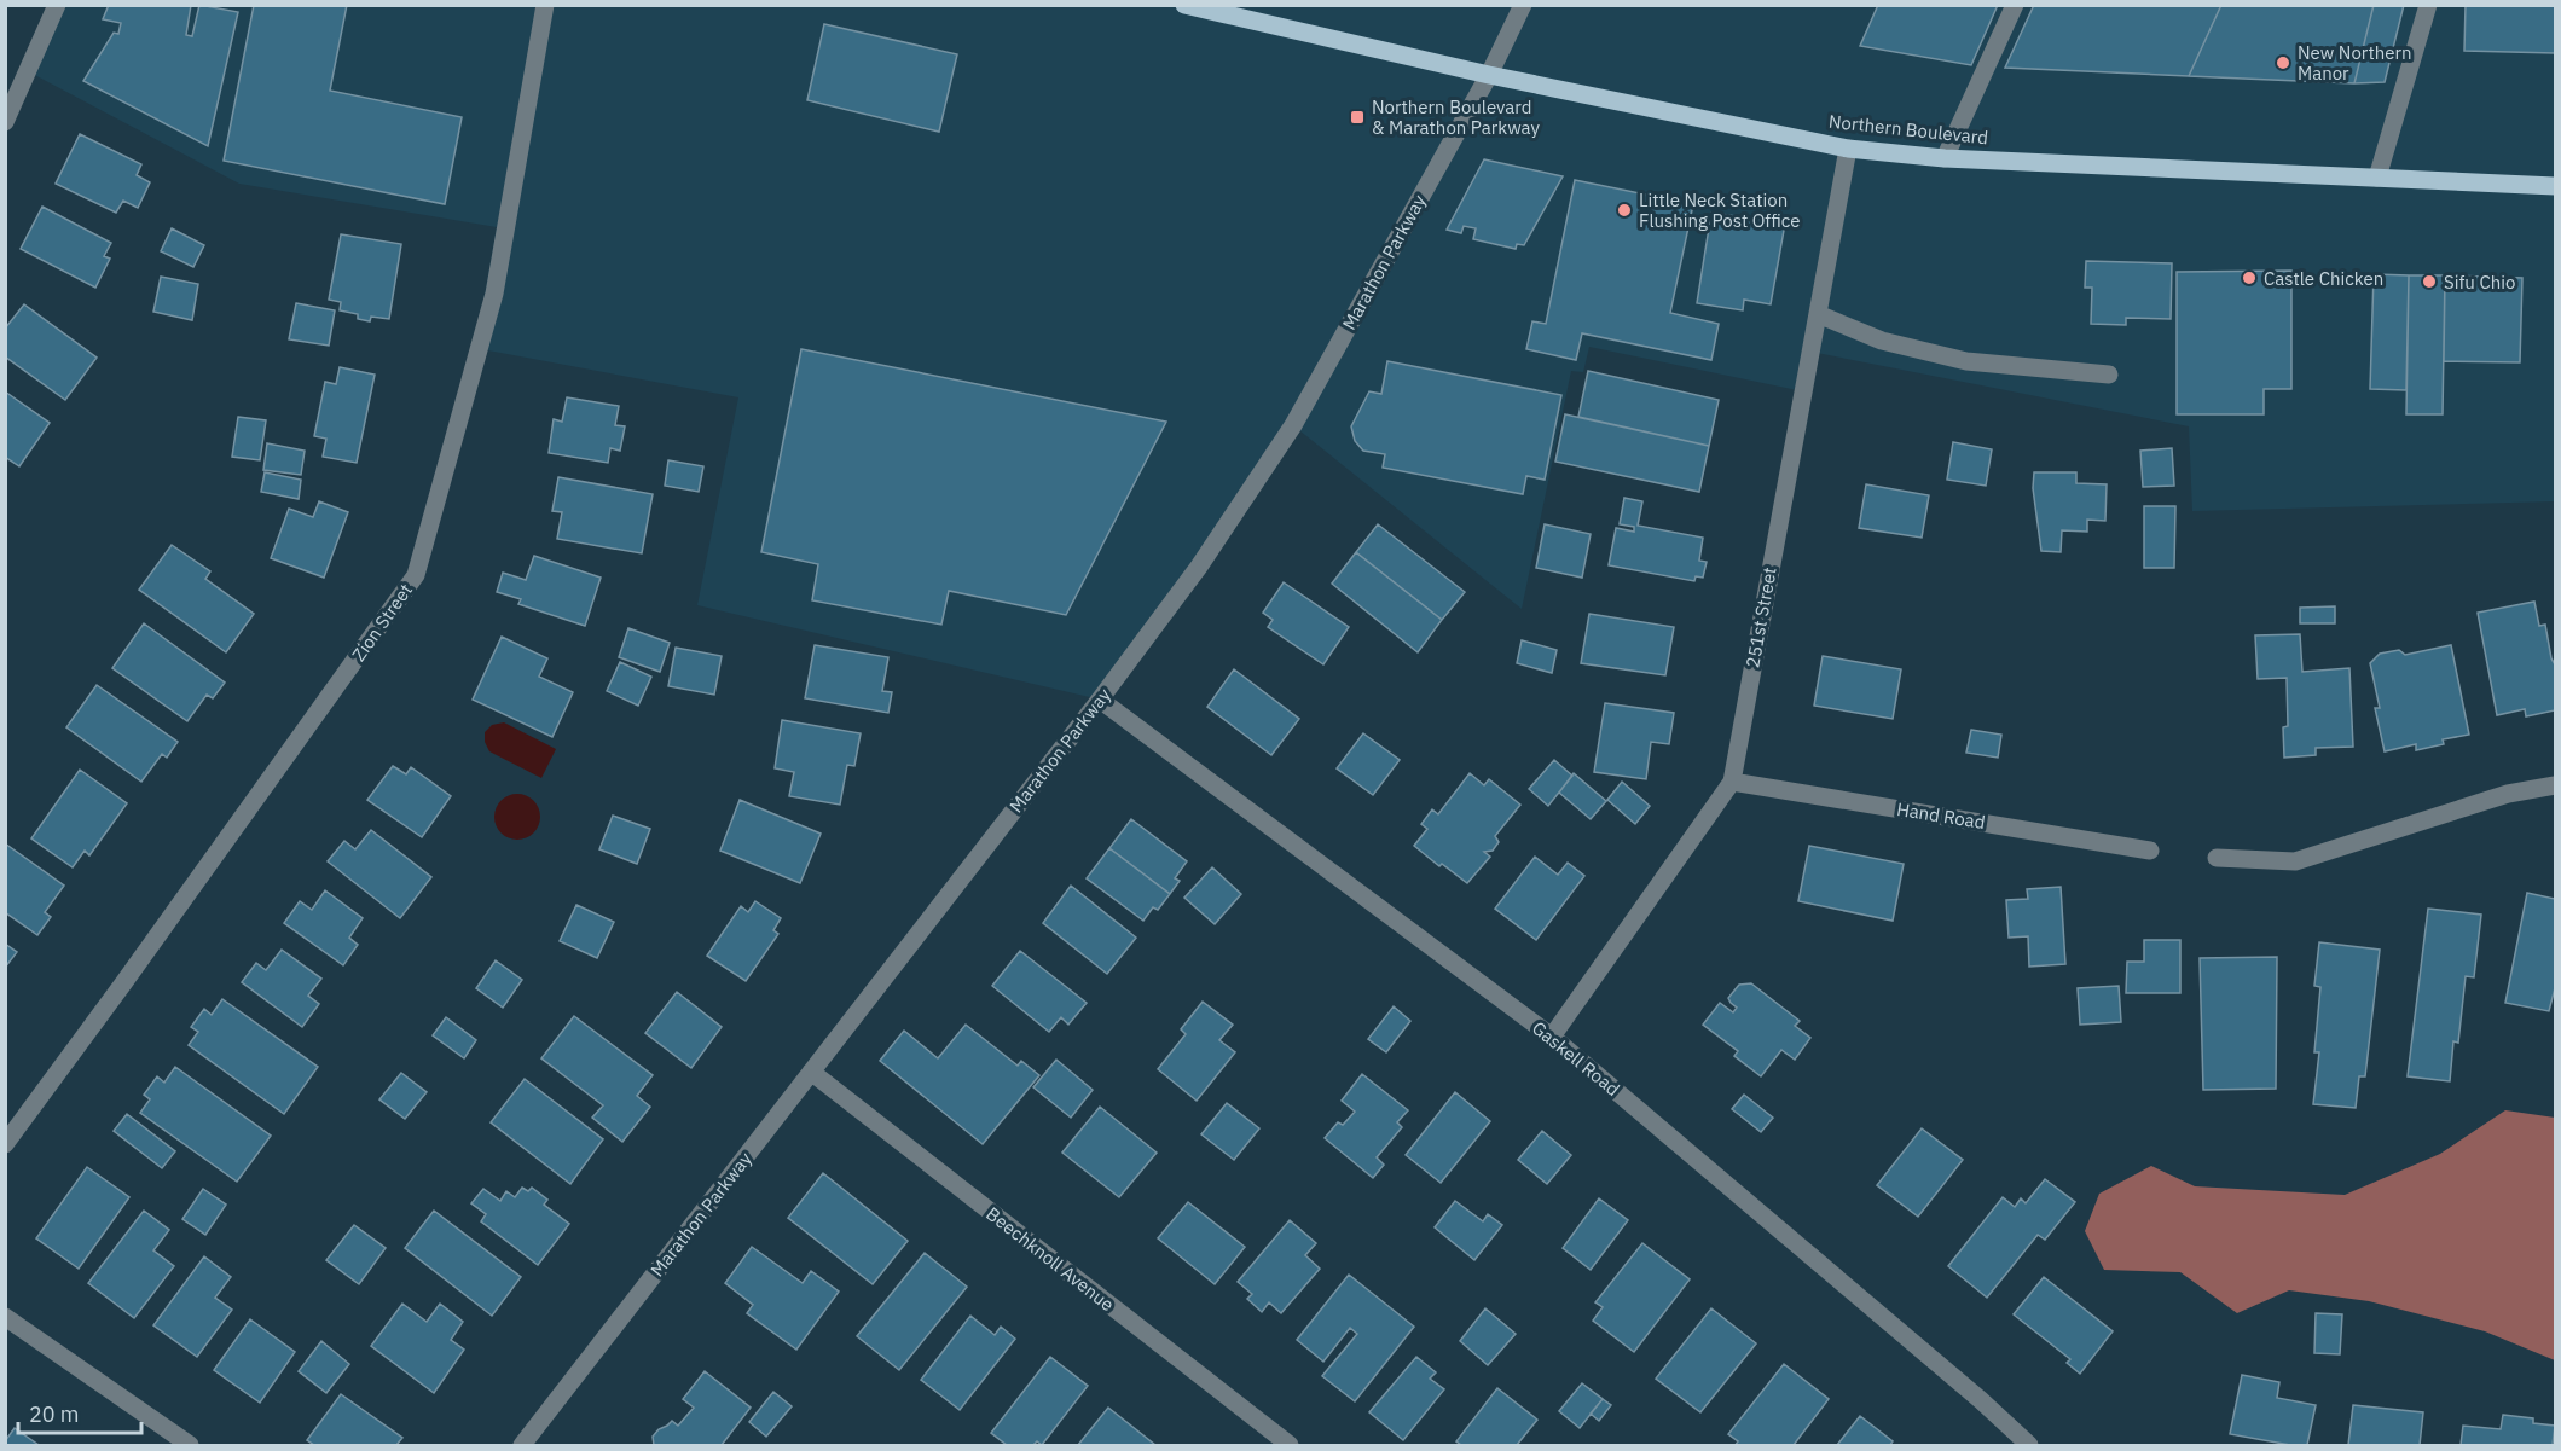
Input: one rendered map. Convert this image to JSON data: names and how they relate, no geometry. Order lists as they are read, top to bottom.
{
  "streets": {
    "main road": ["Northern Boulevard"],
    "street": [
      "Marathon Parkway",
      "251st Street",
      "Zion Street",
      "Hand Road",
      "Gaskell Road",
      "Beechknoll Avenue"
    ]
  },
  "crossings": [
    ["Northern Boulevard", "Marathon Parkway"],
    ["Northern Boulevard", "251st Street"],
    ["Marathon Parkway", "Gaskell Road"],
    ["Marathon Parkway", "Beechknoll Avenue"],
    ["251st Street", "Hand Road"],
    ["251st Street", "Gaskell Road"]
  ],
  "places": {
    "other": [
      "New Northern Manor",
      "Little Neck Station Flushing Post Office",
      "Castle Chicken",
      "Sifu Chio"
    ],
    "transit": ["Northern Boulevard & Marathon Parkway"]
  },
  "scale_bar": "20 m"
}
